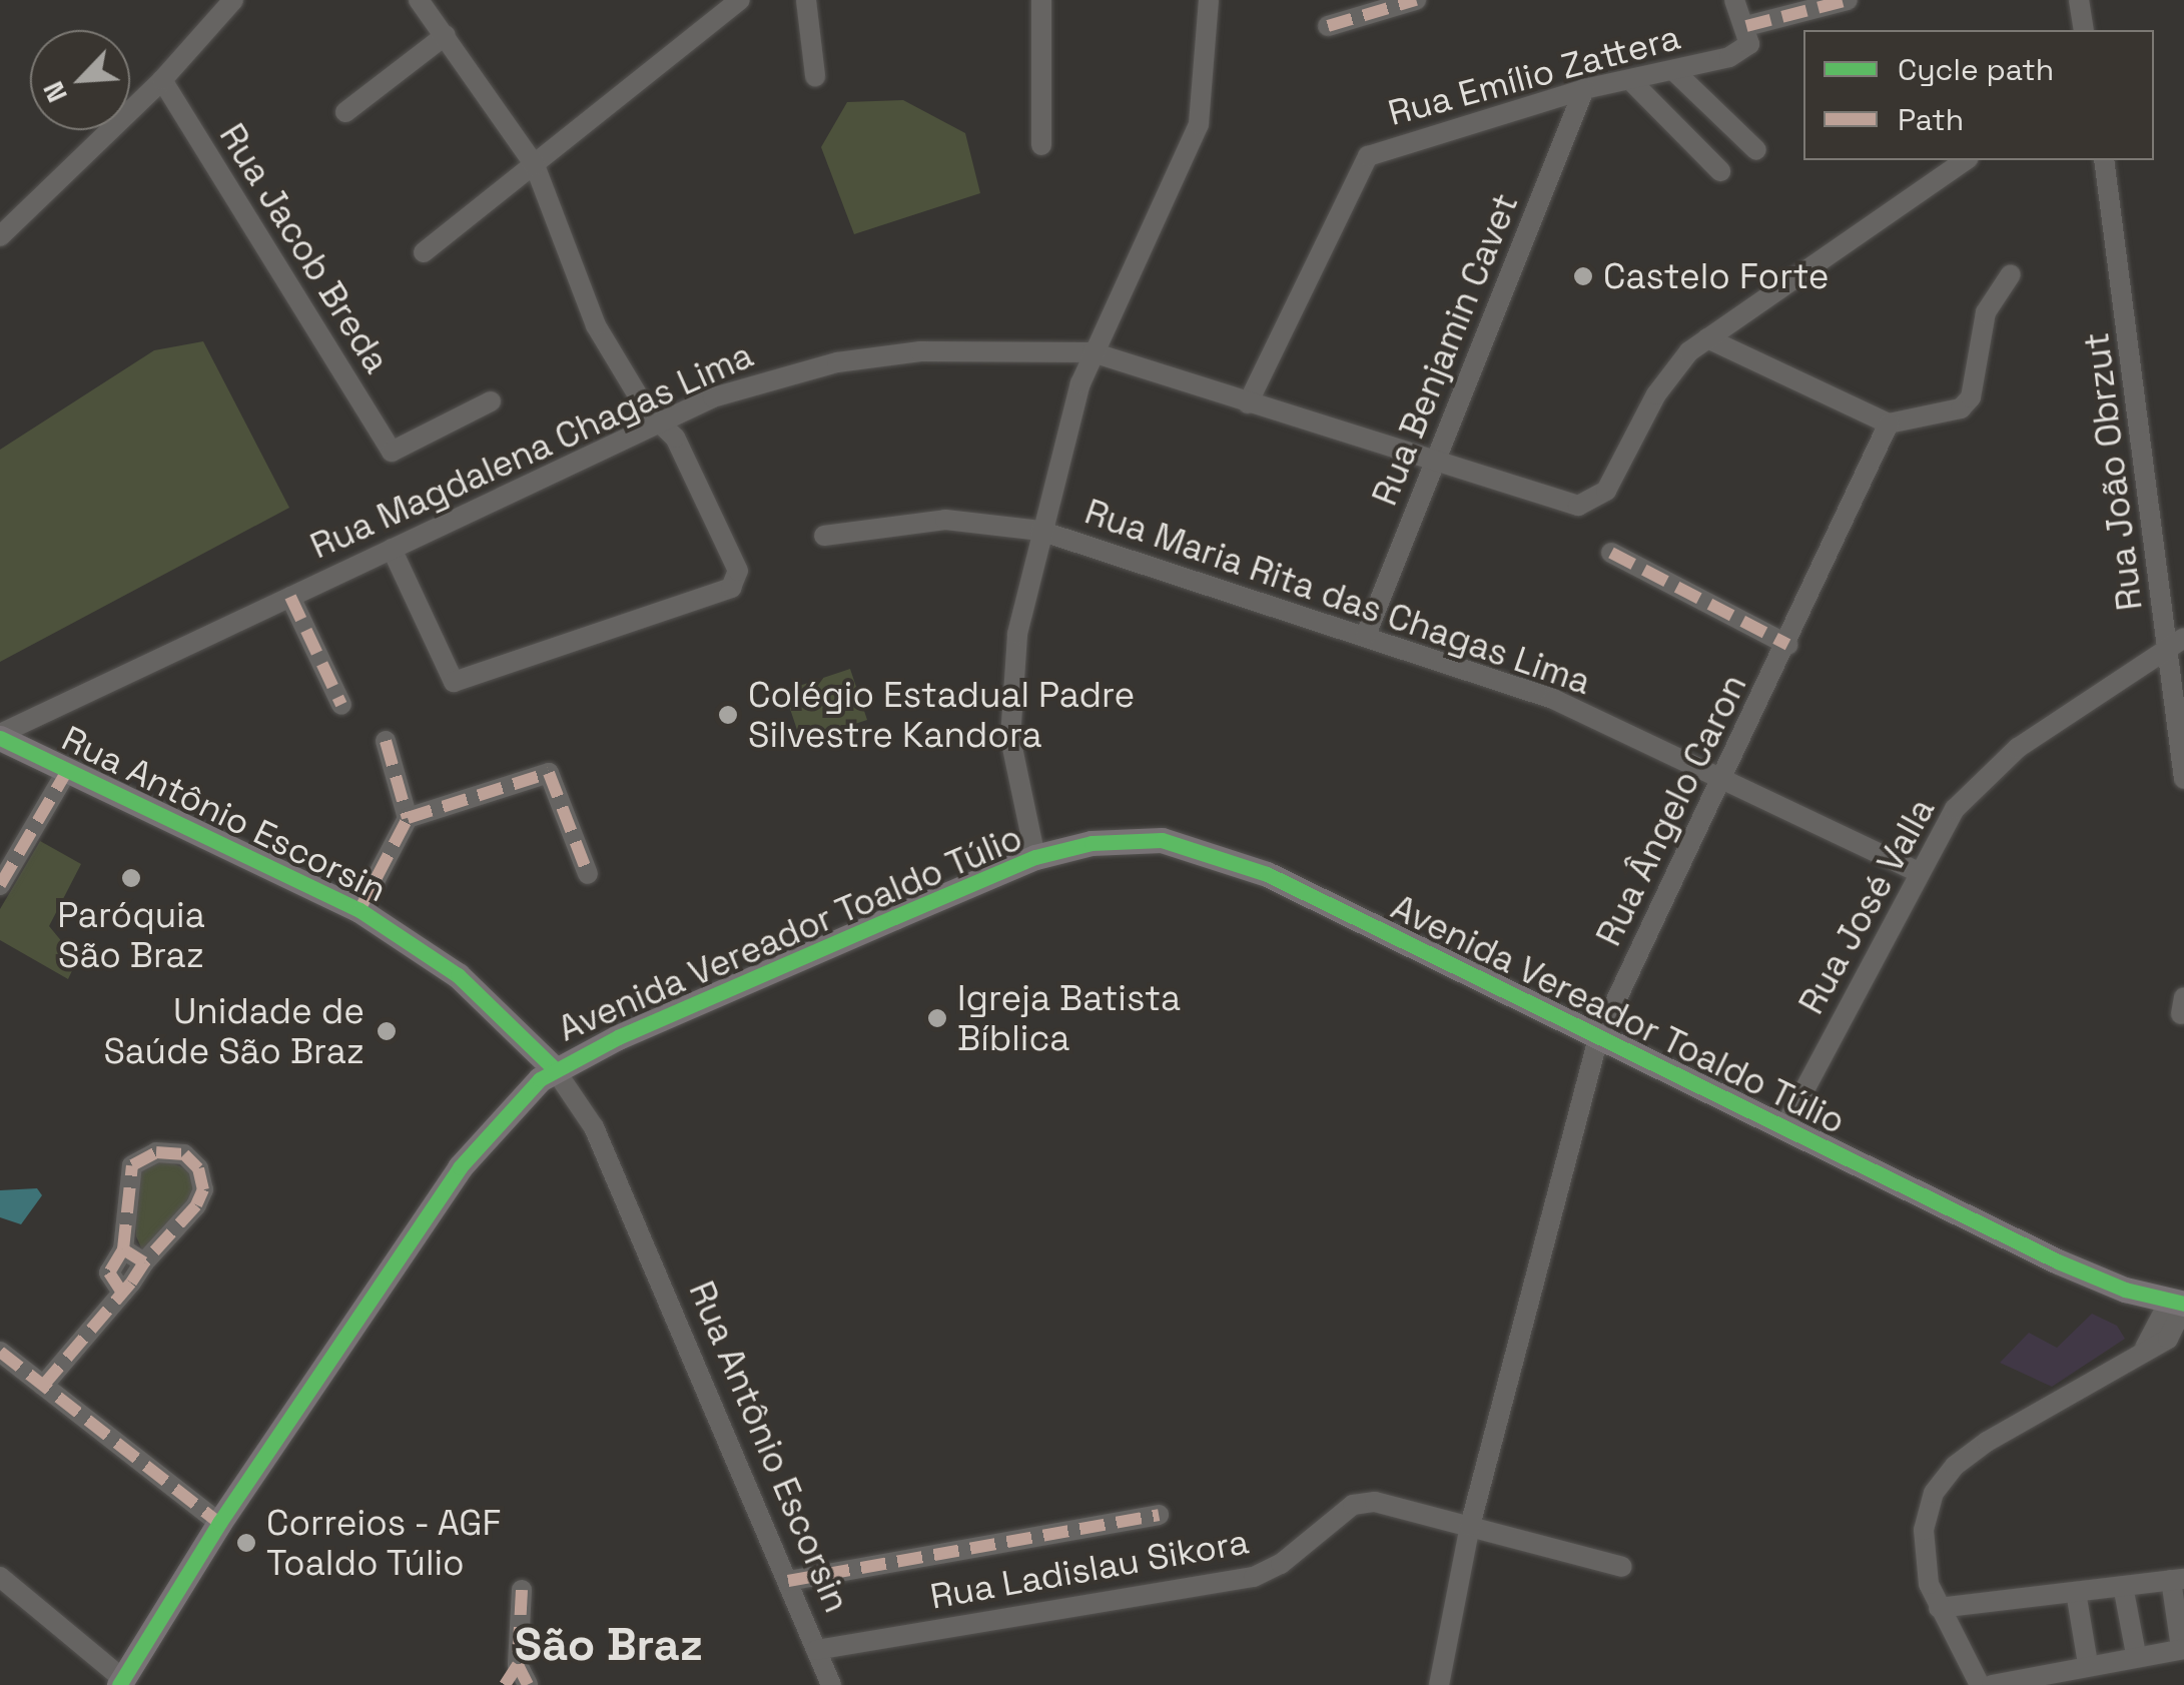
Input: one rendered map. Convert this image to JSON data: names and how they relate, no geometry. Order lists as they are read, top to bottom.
{
  "streets": {
    "main road": ["Rua Antônio Escorsin", "Avenida Vereador Toaldo Túlio"],
    "street": [
      "Rua Emílio Zattera",
      "Rua Jacob Breda",
      "Rua Benjamin Cavet",
      "Rua Magdalena Chagas Lima",
      "Rua João Obrzut",
      "Rua Maria Rita das Chagas Lima",
      "Rua Ângelo Caron",
      "Rua José Valla",
      "Rua Ladislau Sikora"
    ]
  },
  "crossings": [
    ["Rua Emílio Zattera", "Rua Benjamin Cavet"],
    ["Rua Emílio Zattera", "Rua Magdalena Chagas Lima"],
    ["Rua Benjamin Cavet", "Rua Magdalena Chagas Lima"],
    ["Rua Benjamin Cavet", "Rua Maria Rita das Chagas Lima"],
    ["Rua Magdalena Chagas Lima", "Rua Antônio Escorsin"],
    ["Rua João Obrzut", "Rua José Valla"],
    ["Rua Maria Rita das Chagas Lima", "Rua Ângelo Caron"],
    ["Rua Maria Rita das Chagas Lima", "Rua José Valla"],
    ["Rua Ângelo Caron", "Avenida Vereador Toaldo Túlio"],
    ["Rua Ângelo Caron", "Rua Ladislau Sikora"],
    ["Rua Antônio Escorsin", "Avenida Vereador Toaldo Túlio"],
    ["Rua Antônio Escorsin", "Rua Ladislau Sikora"],
    ["Rua José Valla", "Avenida Vereador Toaldo Túlio"]
  ],
  "districts": ["São Braz"],
  "places": [
    "Castelo Forte",
    "Colégio Estadual Padre Silvestre Kandora",
    "Paróquia São Braz",
    "Igreja Batista Bíblica",
    "Unidade de Saúde São Braz",
    "Correios - AGF Toaldo Túlio"
  ],
  "legend": ["Cycle path", "Path"],
  "north": "bottom left"
}
